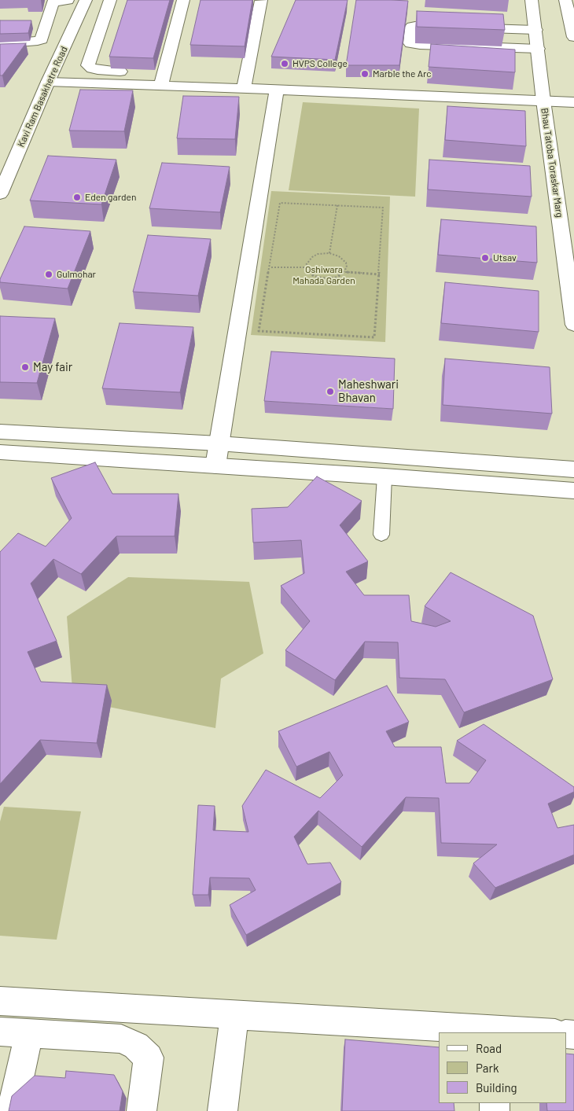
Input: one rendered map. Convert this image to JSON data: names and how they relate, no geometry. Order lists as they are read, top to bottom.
{
  "streets": {
    "street": ["Kavi Ram Basakhetre Road", "Bhau Tatoba Toraskar Marg"]
  },
  "parks": ["Oshiwara Mahada Garden"],
  "places": [
    "HVPS College",
    "Marble the Arc",
    "Eden garden",
    "Utsav",
    "Gulmohar",
    "May fair",
    "Maheshwari Bhavan"
  ],
  "legend": ["Road", "Park", "Building"]
}
